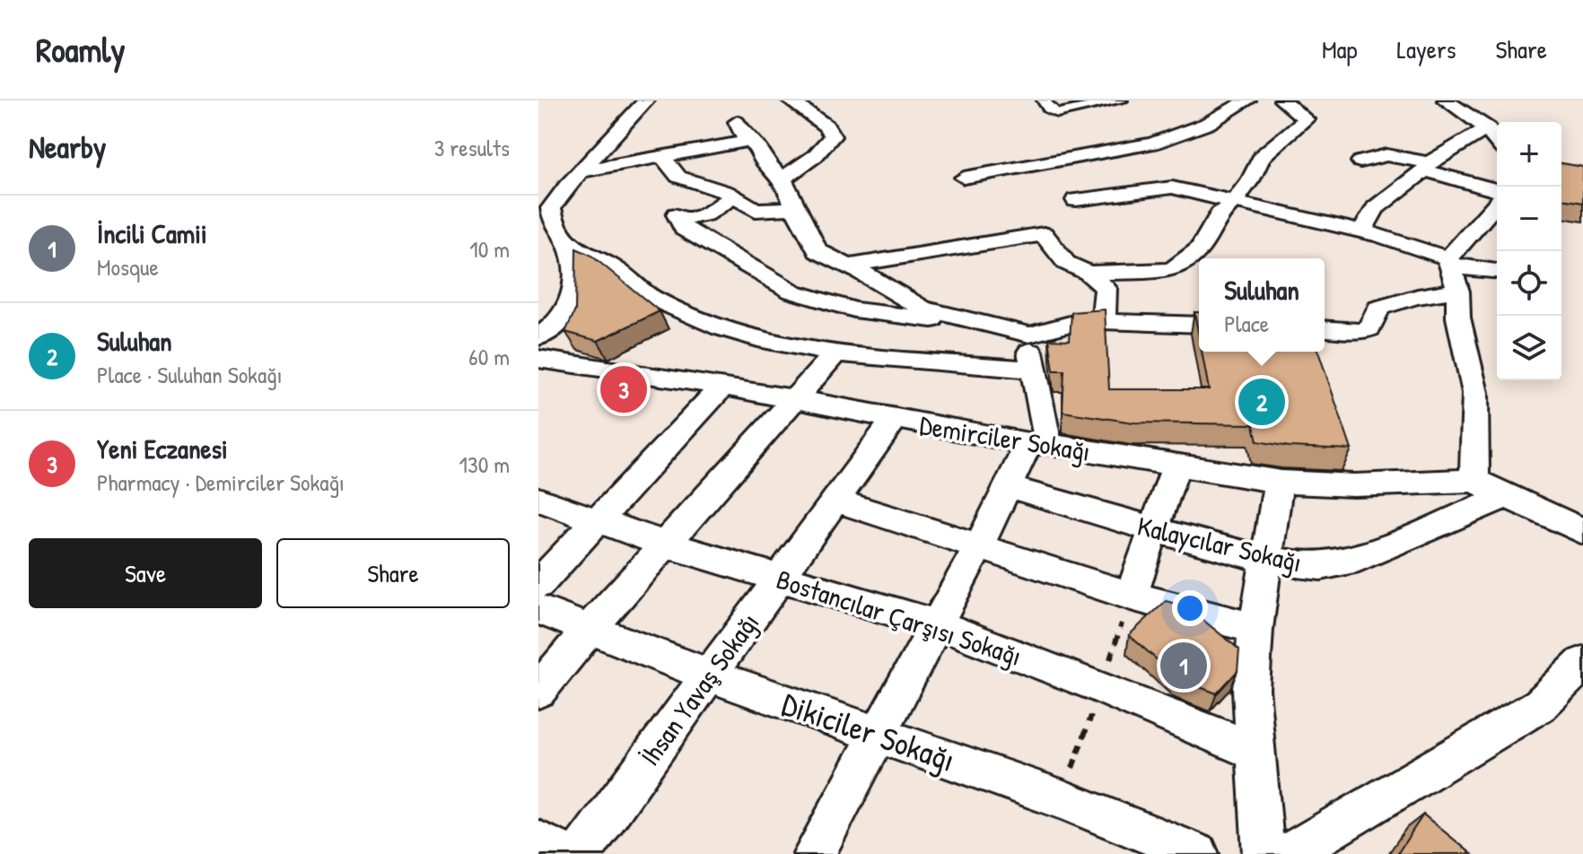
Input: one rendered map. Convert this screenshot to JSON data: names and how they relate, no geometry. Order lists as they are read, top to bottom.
{
  "streets": {
    "street": [
      "Demirciler Sokağı",
      "Kalaycılar Sokağı",
      "Bostancılar Çarşısı Sokağı",
      "İhsan Yavaş Sokağı",
      "Dikiciler Sokağı"
    ]
  },
  "crossings": [
    ["Demirciler Sokağı", "İhsan Yavaş Sokağı"],
    ["Bostancılar Çarşısı Sokağı", "İhsan Yavaş Sokağı"],
    ["İhsan Yavaş Sokağı", "Dikiciler Sokağı"]
  ],
  "page": {
    "header": "Roamly",
    "nav": ["Map", "Layers", "Share"],
    "heading": ["Nearby", "3 results"],
    "map_buttons": ["+", "−"],
    "list": [
      {
        "mark": "1",
        "name": "İncili Camii",
        "note": "Mosque",
        "value": "10 m"
      },
      {
        "mark": "2",
        "name": "Suluhan",
        "note": "Place · Suluhan Sokağı",
        "value": "60 m"
      },
      {
        "mark": "3",
        "name": "Yeni Eczanesi",
        "note": "Pharmacy · Demirciler Sokağı",
        "value": "130 m"
      }
    ],
    "popup": ["Suluhan", "Place"],
    "pins": ["3", "2", "1"],
    "buttons": ["Save", "Share"]
  }
}
